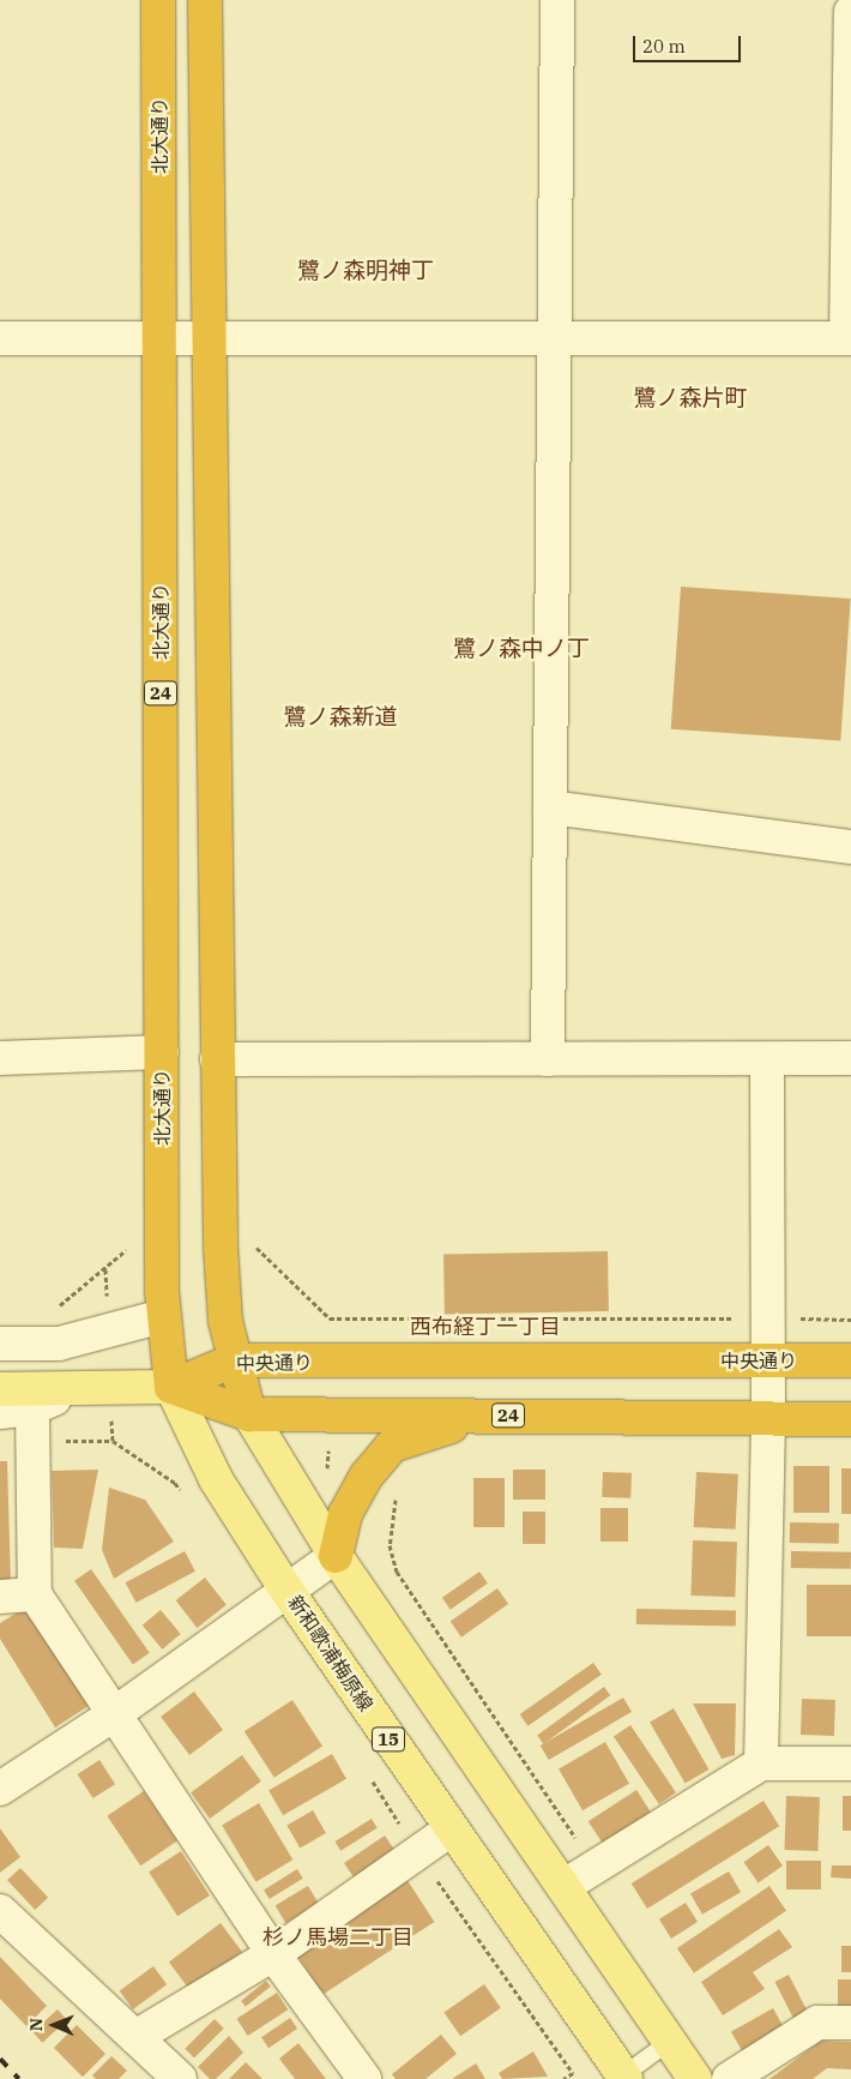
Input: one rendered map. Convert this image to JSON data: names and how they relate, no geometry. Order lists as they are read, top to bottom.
{
  "streets": {
    "highway": ["北大通り", "24", "中央通り"],
    "main road": ["新和歌浦梅原線", "15"]
  },
  "crossings": [
    ["北大通り", "24"],
    ["北大通り", "中央通り"],
    ["北大通り", "新和歌浦梅原線"],
    ["24", "中央通り"],
    ["24", "新和歌浦梅原線"],
    ["中央通り", "新和歌浦梅原線"]
  ],
  "districts": [
    "鷺ノ森明神丁",
    "鷺ノ森片町",
    "鷺ノ森中ノ丁",
    "鷺ノ森新道",
    "西布経丁一丁目",
    "杉ノ馬場二丁目"
  ],
  "scale_bar": "20 m",
  "north": "left"
}
